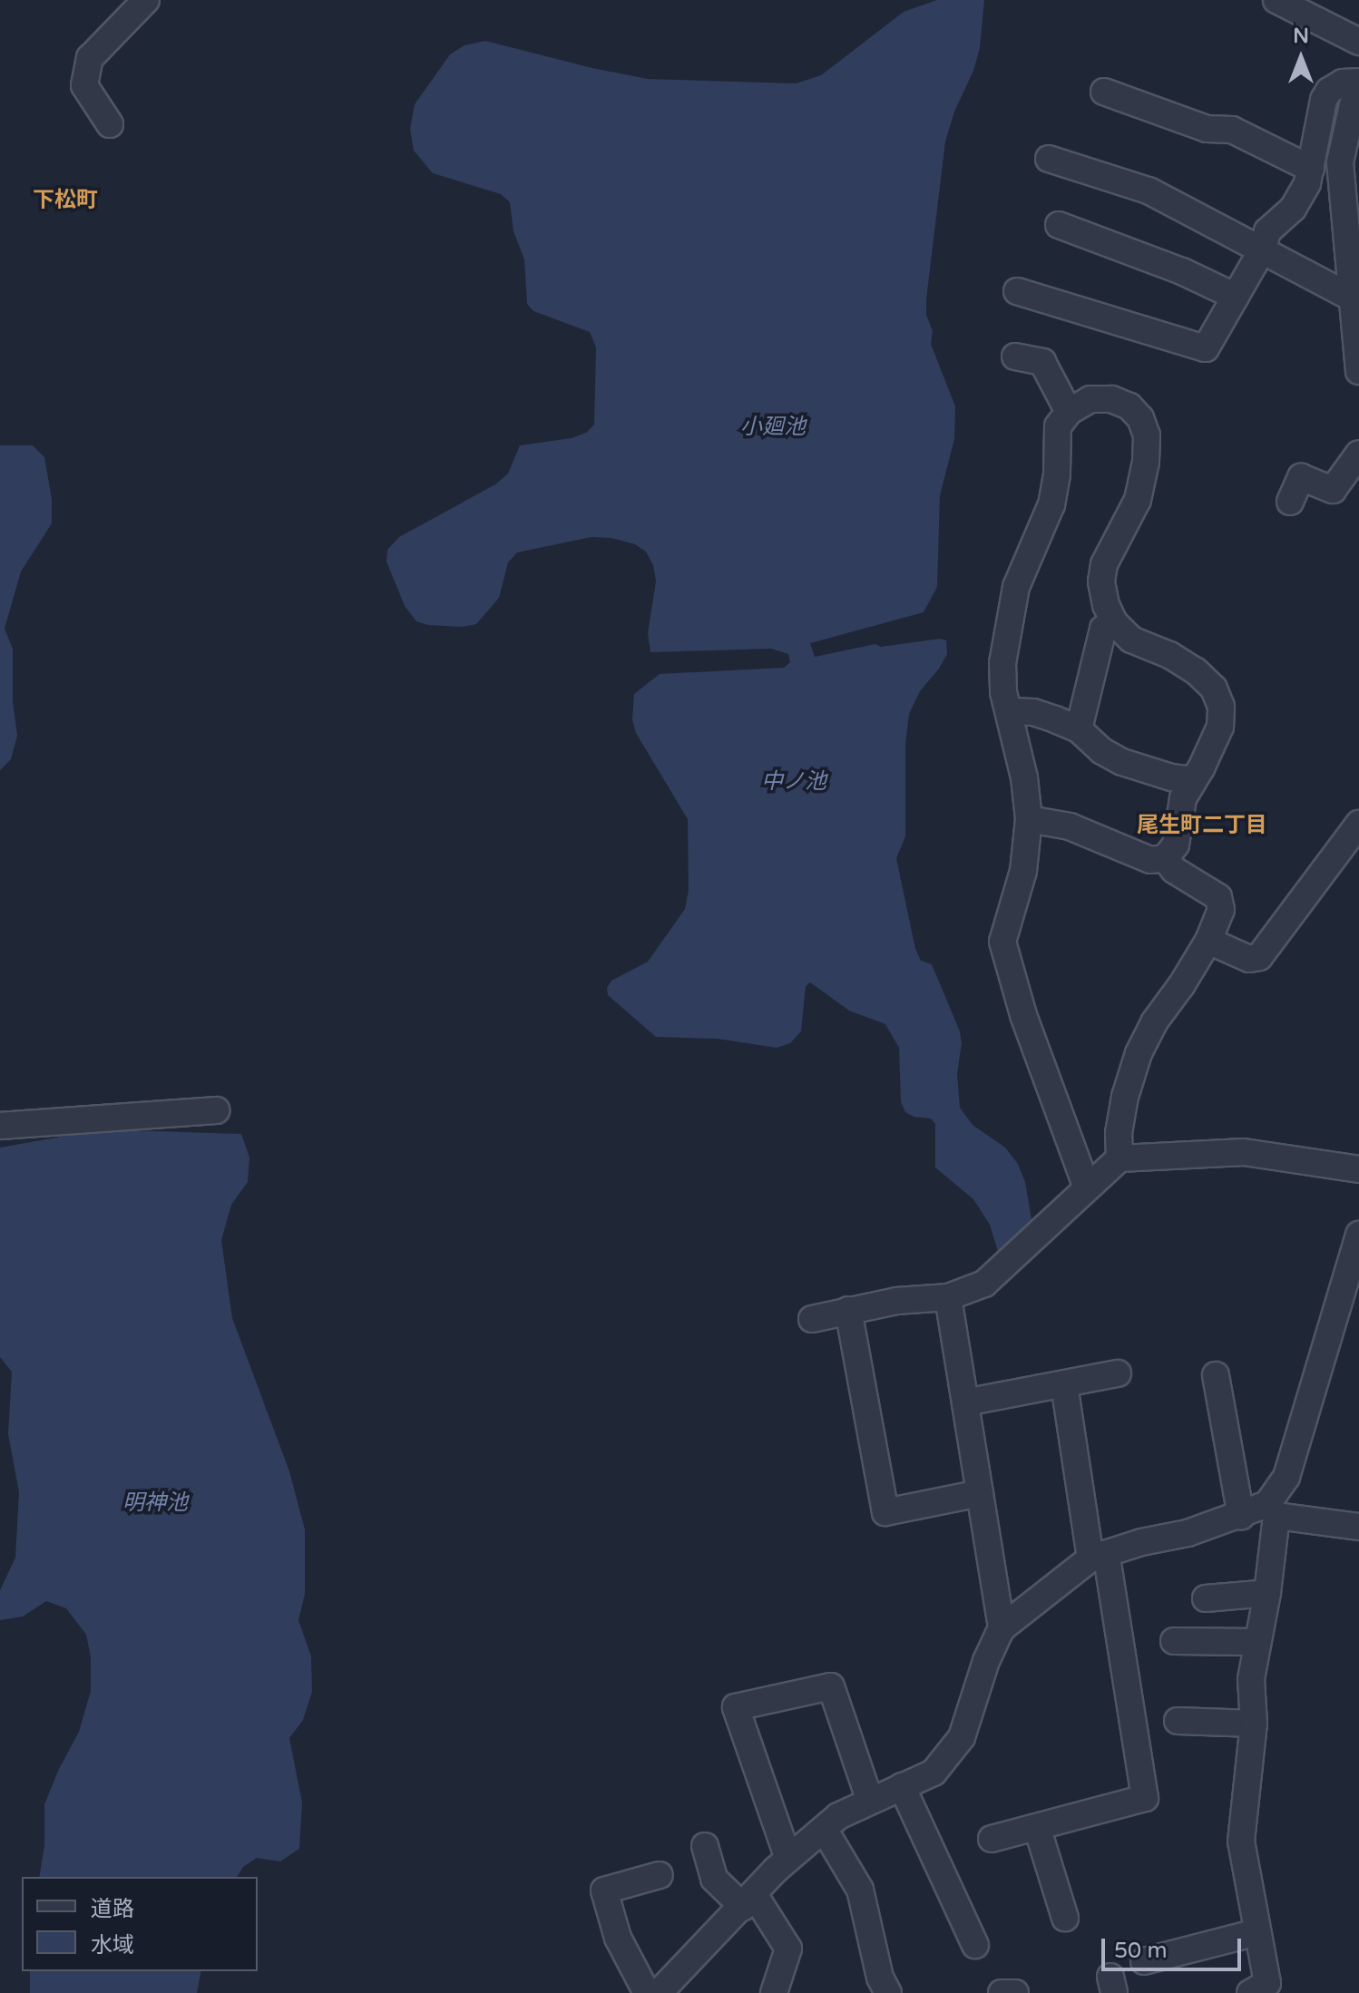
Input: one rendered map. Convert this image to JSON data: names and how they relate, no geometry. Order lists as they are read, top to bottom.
{
  "districts": ["下松町", "尾生町二丁目"],
  "water": ["小廻池", "中ノ池", "明神池"],
  "legend": ["道路", "水域"],
  "scale_bar": "50 m",
  "north": "top"
}
